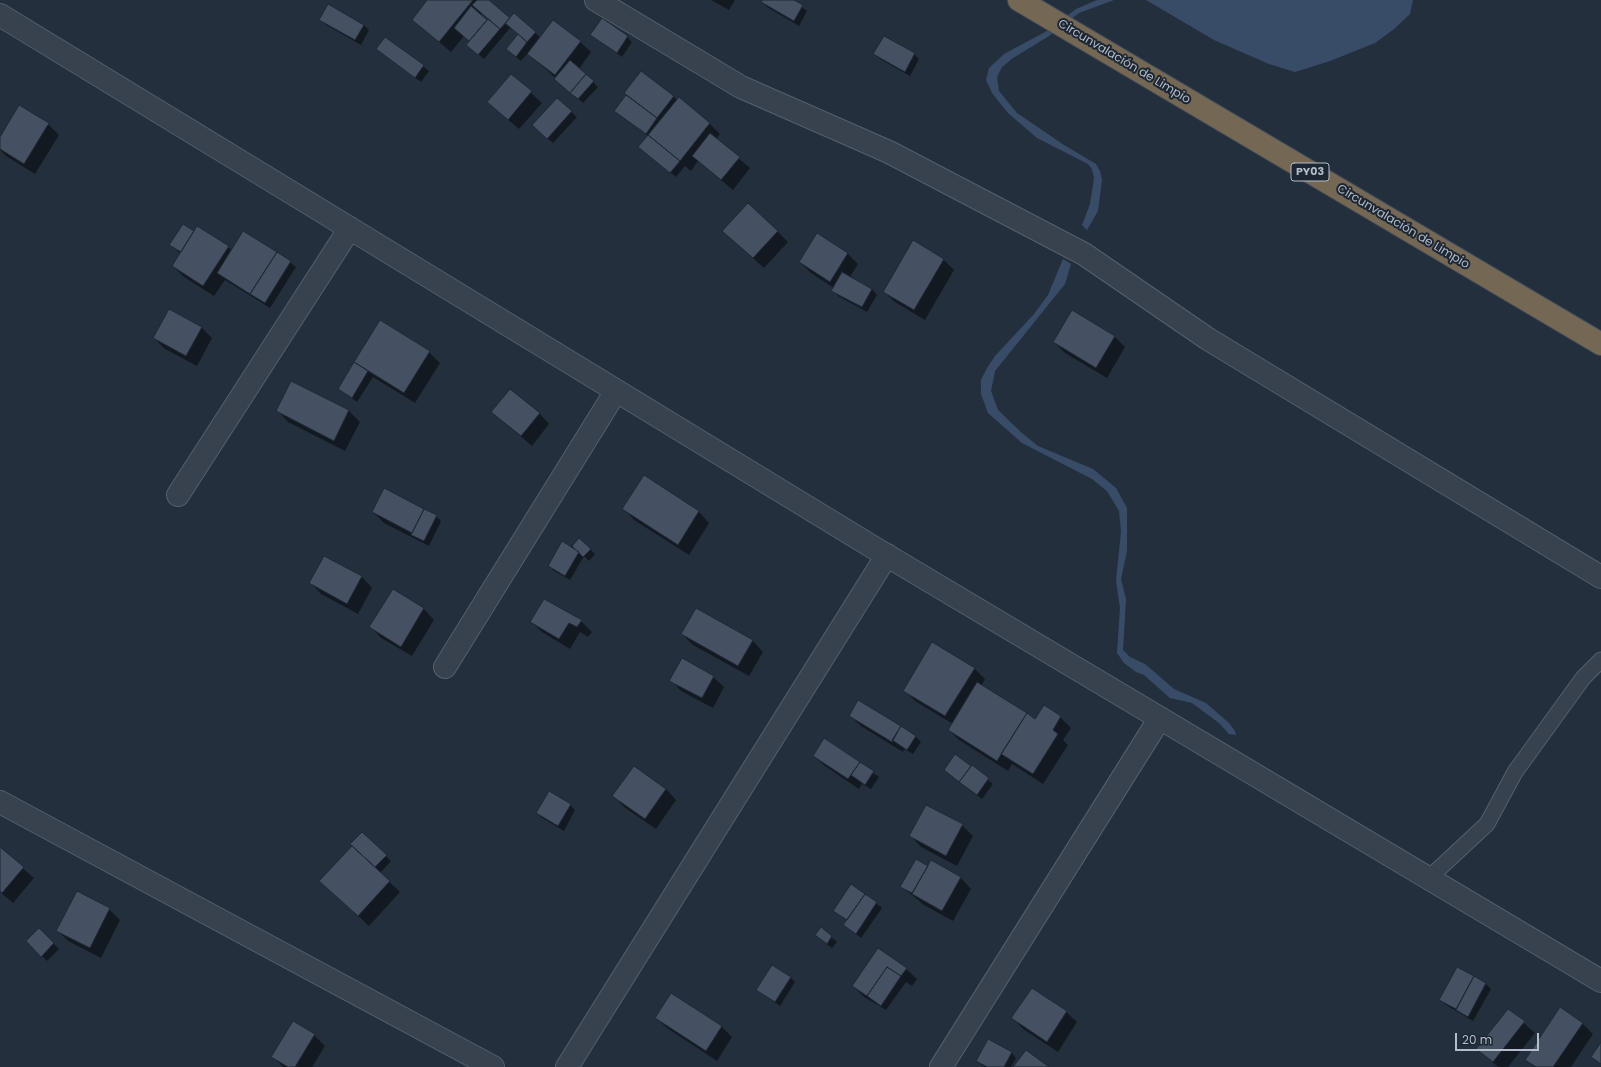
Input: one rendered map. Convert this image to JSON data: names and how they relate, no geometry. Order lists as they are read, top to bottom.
{
  "streets": {
    "highway": ["Circunvalación de Limpio", "PY03"]
  },
  "scale_bar": "20 m"
}
